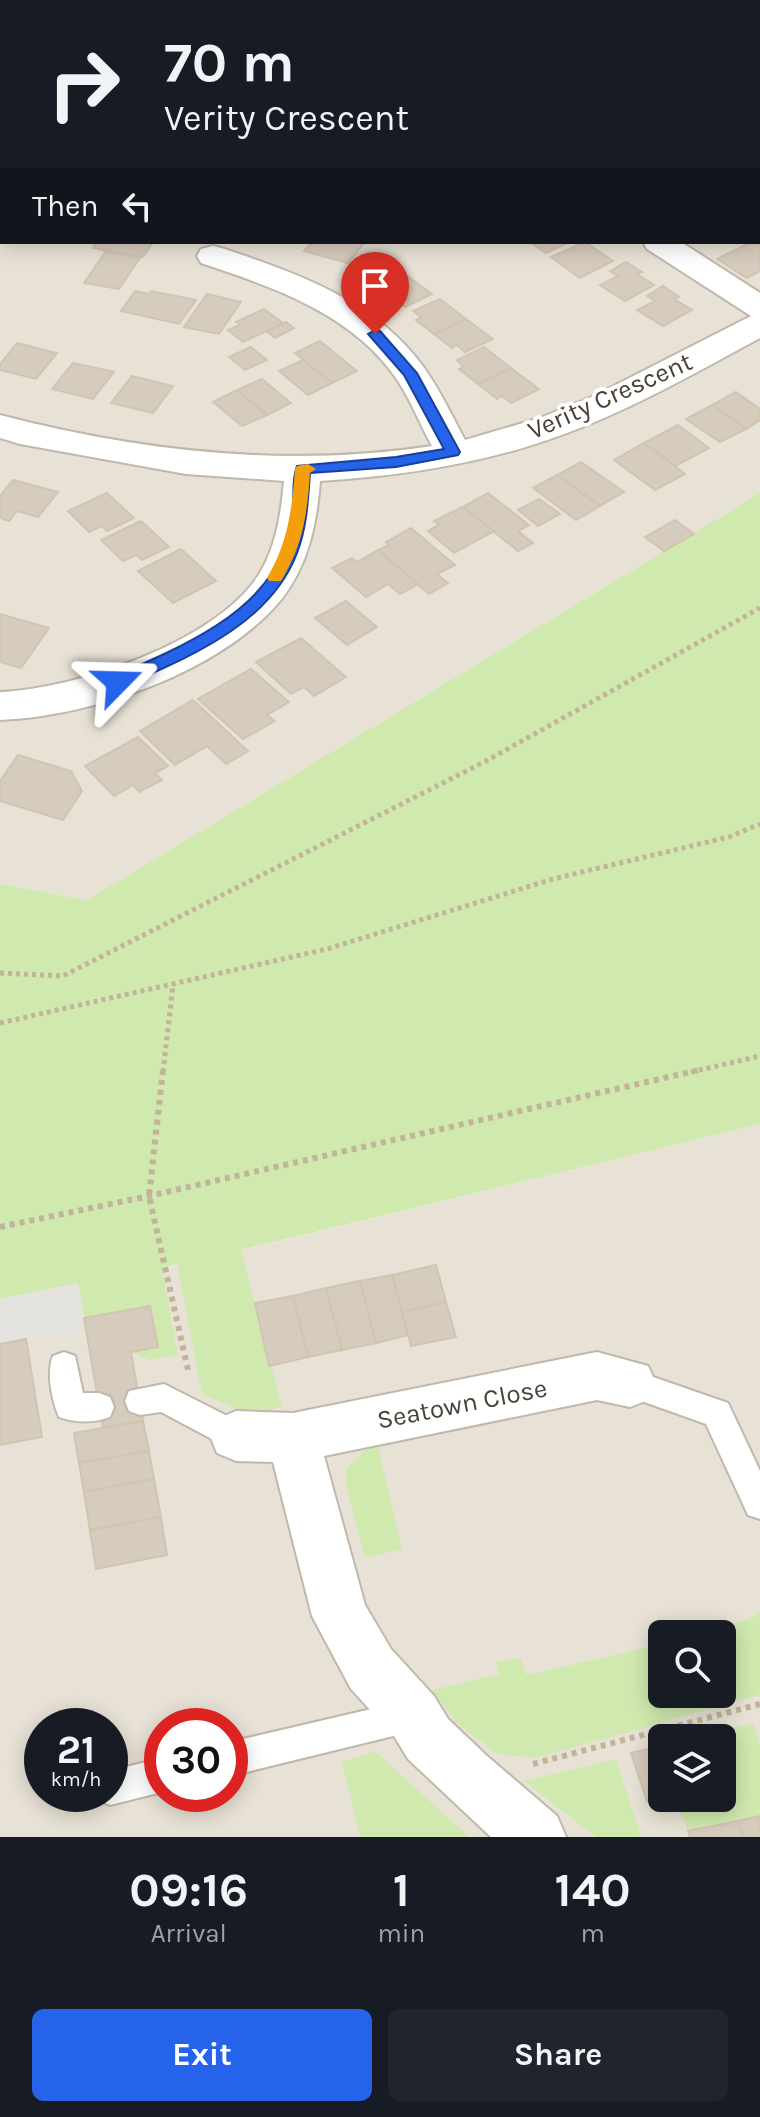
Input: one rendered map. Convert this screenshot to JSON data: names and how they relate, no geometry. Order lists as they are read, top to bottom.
{
  "streets": {
    "street": ["Verity Crescent", "Seatown Close"]
  },
  "page": {
    "turn": ["70 m", "Verity Crescent"],
    "then": "Then",
    "speed": "21 km/h",
    "limit": "30",
    "eta": [
      "09:16",
      "Arrival",
      "1",
      "min",
      "140",
      "m"
    ],
    "buttons": ["Exit", "Share"]
  }
}
